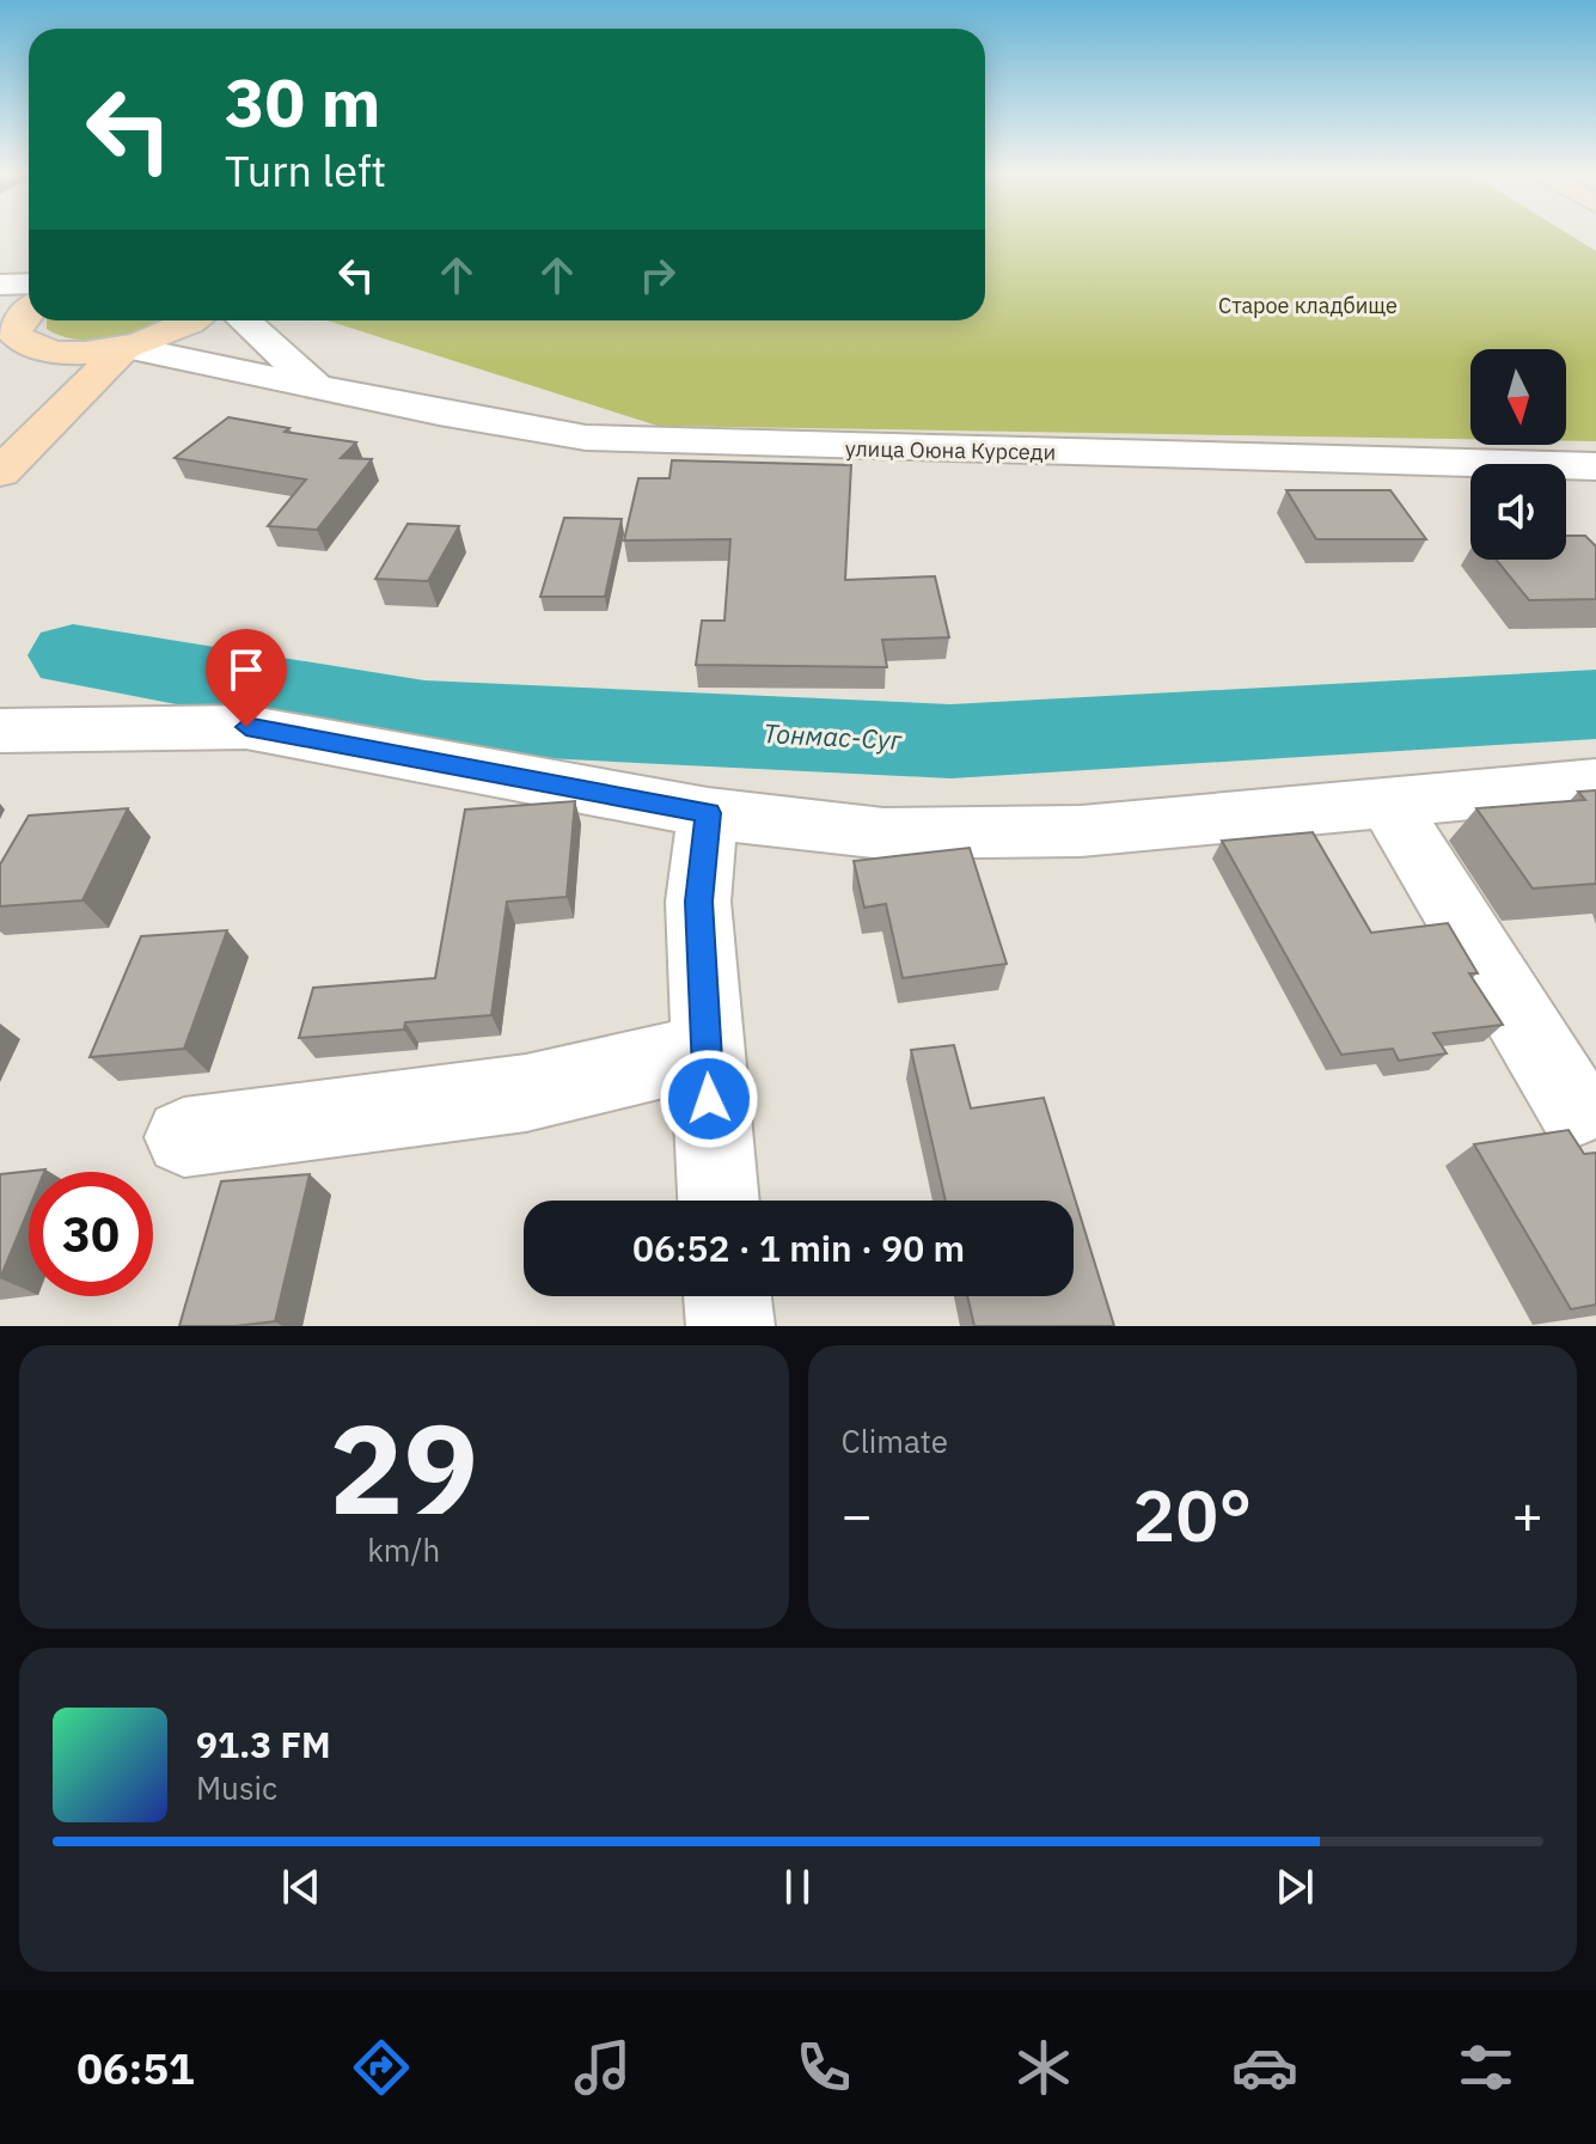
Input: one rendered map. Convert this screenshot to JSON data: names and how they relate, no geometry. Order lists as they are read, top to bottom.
{
  "streets": {
    "street": ["улица Оюна Курседи"]
  },
  "water": ["Тонмас-Суг"],
  "parks": ["Старое кладбище"],
  "north": "bottom",
  "page": {
    "turn": ["30 m", "Turn left"],
    "limit": "30",
    "trip": "06:52 · 1 min · 90 m",
    "tile": [
      ["29", "km/h"],
      "Climate"
    ],
    "heat": ["−", "20°", "+"],
    "song": ["91.3 FM", "Music"],
    "tabs": "06:51"
  }
}
